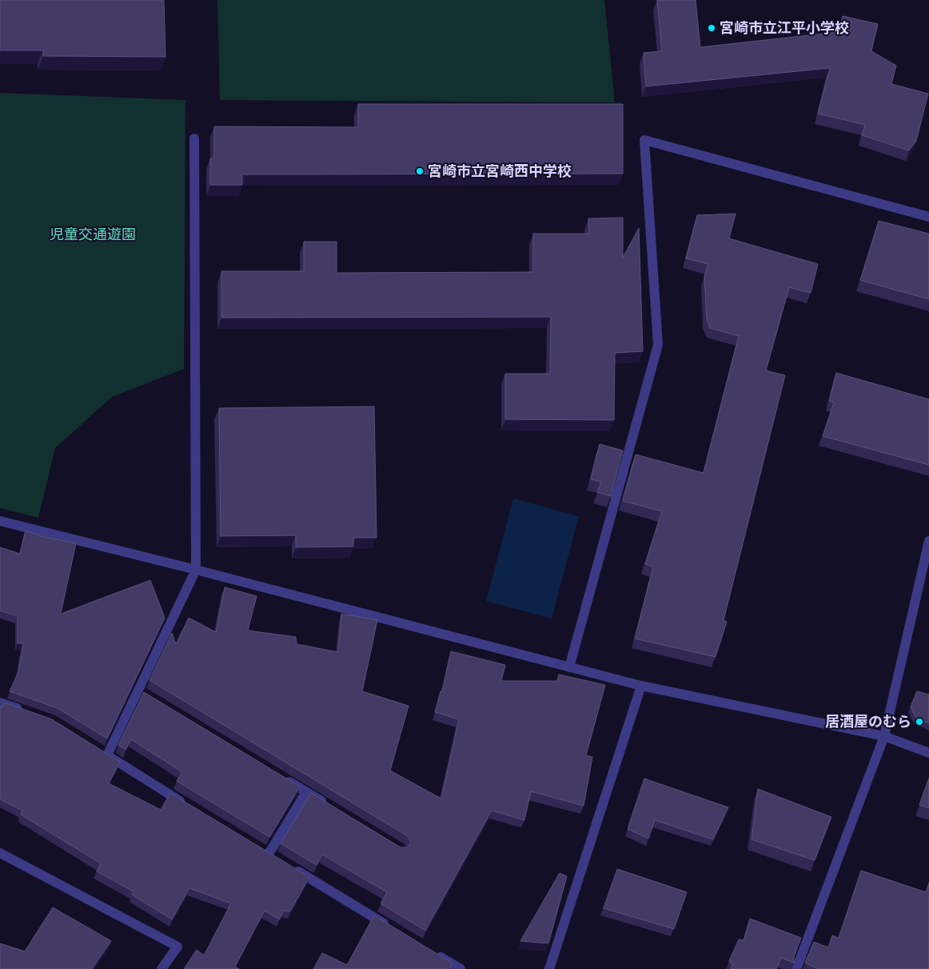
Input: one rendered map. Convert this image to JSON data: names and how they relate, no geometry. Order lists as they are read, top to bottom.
{
  "parks": ["児童交通遊園"],
  "places": ["宮崎市立江平小学校", "宮崎市立宮崎西中学校", "居酒屋のむら"]
}
